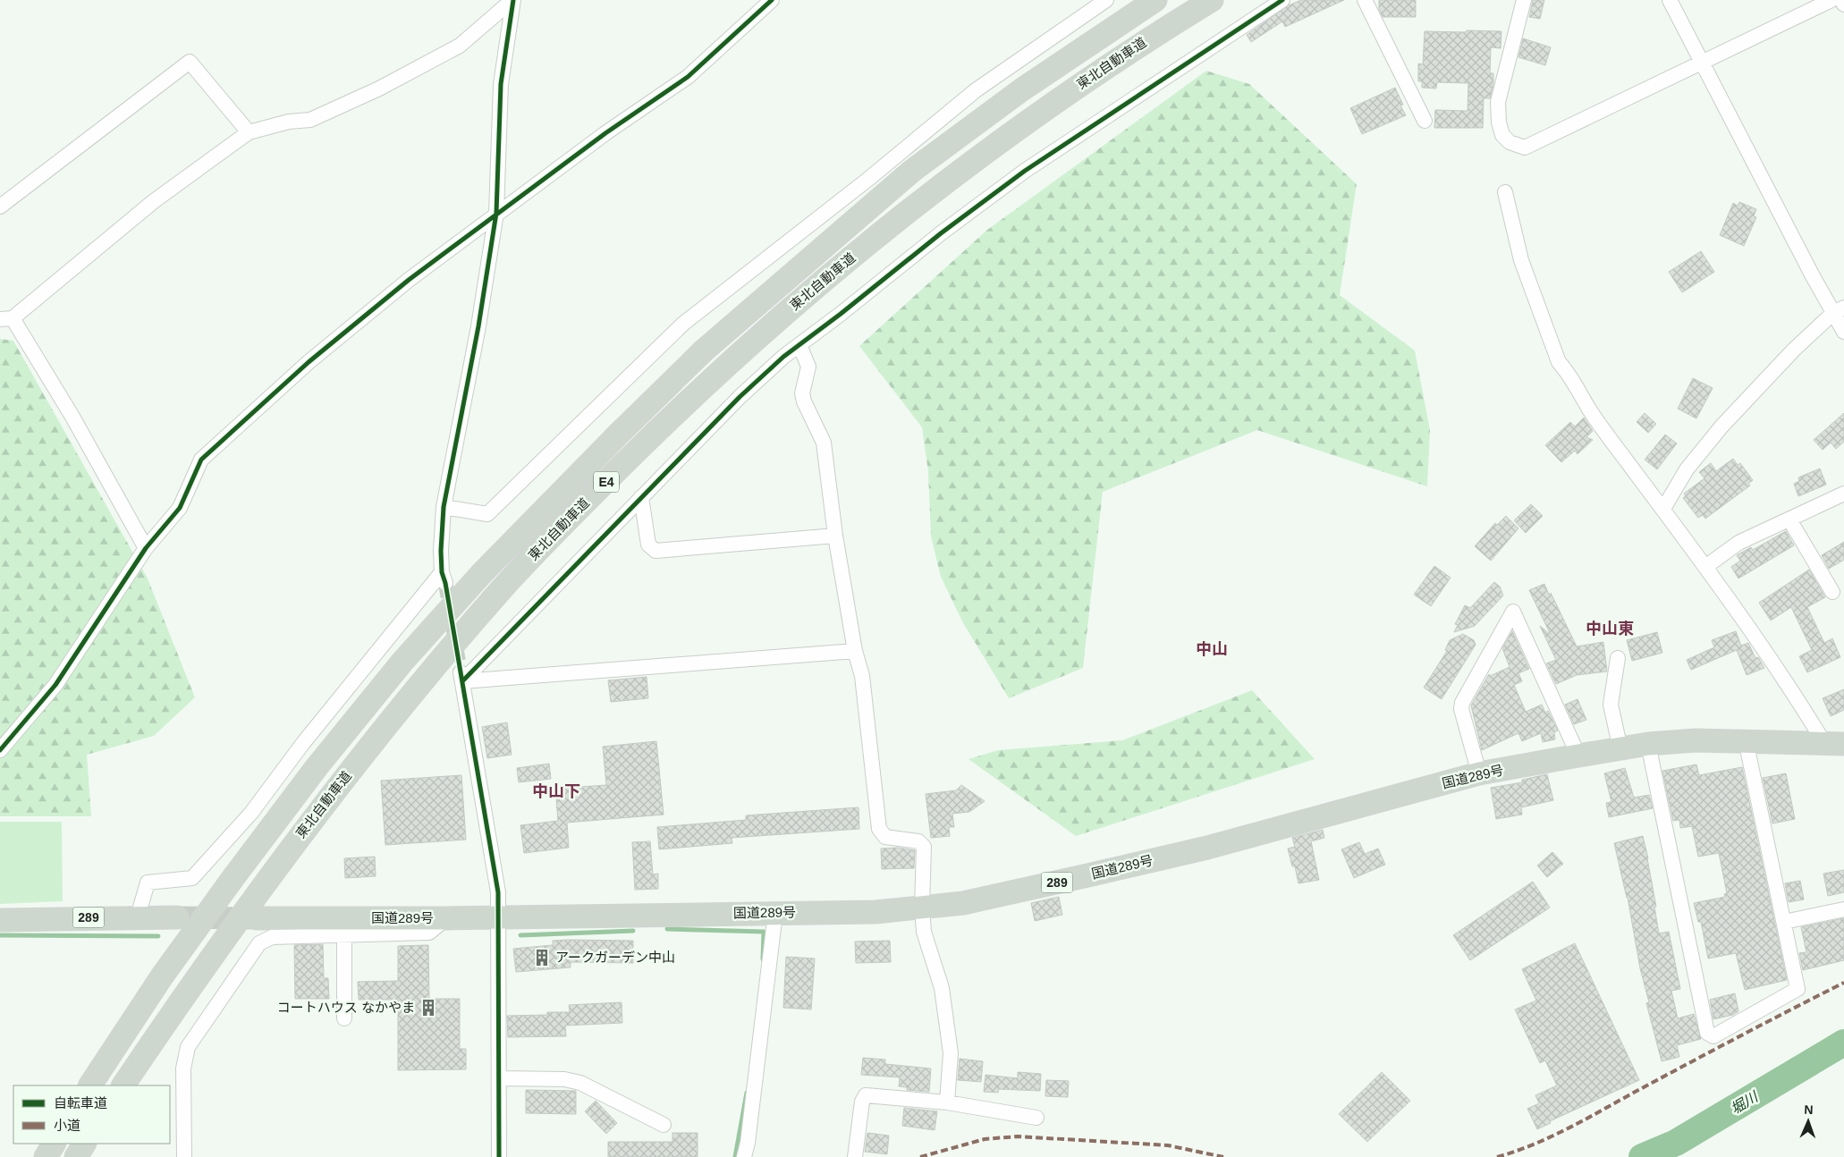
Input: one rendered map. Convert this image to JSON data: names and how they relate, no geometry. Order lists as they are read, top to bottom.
{
  "streets": {
    "highway": [
      "東北自動車道",
      "E4",
      "国道289号",
      "289"
    ]
  },
  "districts": ["中山東", "中山", "中山下"],
  "water": ["堀川"],
  "places": {
    "building": ["アークガーデン中山", "コートハウス なかやま"]
  },
  "legend": ["自転車道", "小道"],
  "north": "top"
}
